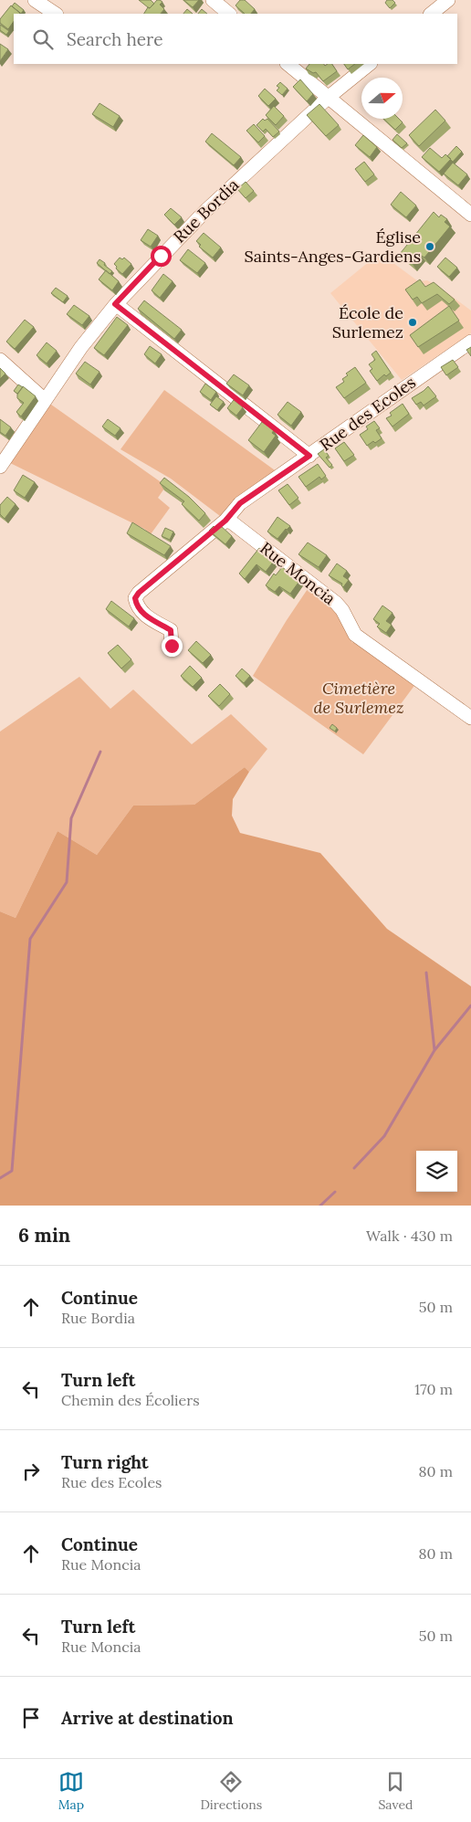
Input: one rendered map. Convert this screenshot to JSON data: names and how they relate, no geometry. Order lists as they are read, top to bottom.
{
  "streets": {
    "street": ["Rue Bordia", "Rue des Ecoles", "Rue Moncia"]
  },
  "crossings": [
    ["Rue des Ecoles", "Rue Moncia"]
  ],
  "parks": ["Cimetière de Surlemez"],
  "places": ["Église Saints-Anges-Gardiens", "École de Surlemez"],
  "north": "right",
  "page": {
    "search": "Search here",
    "heading": ["6 min", "Walk · 430 m"],
    "list": [
      ["Continue", "Rue Bordia", "50 m"],
      ["Turn left", "Chemin des Écoliers", "170 m"],
      ["Turn right", "Rue des Ecoles", "80 m"],
      ["Continue", "Rue Moncia", "80 m"],
      ["Turn left", "Rue Moncia", "50 m"],
      "Arrive at destination"
    ],
    "nav": ["Map", "Directions", "Saved"]
  }
}
